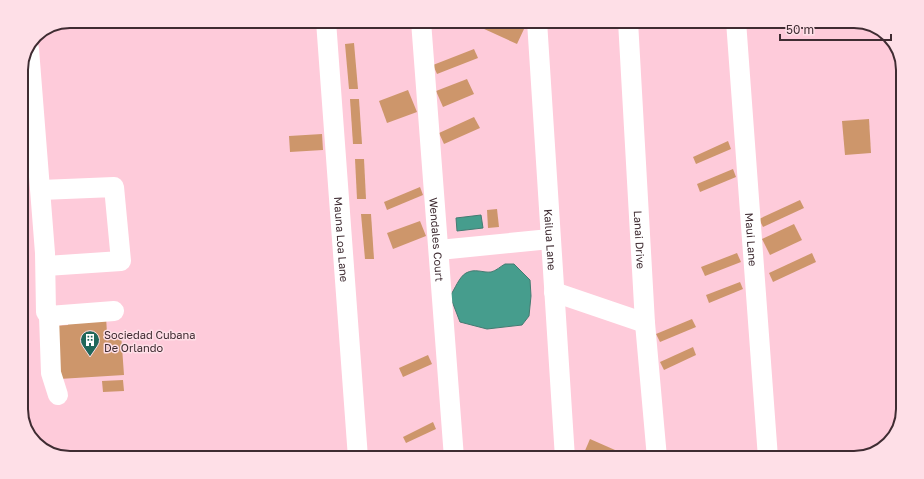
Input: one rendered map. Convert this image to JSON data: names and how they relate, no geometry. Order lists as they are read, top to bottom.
{
  "streets": {
    "street": [
      "Mauna Loa Lane",
      "Wendales Court",
      "Maui Lane",
      "Kailua Lane",
      "Lanai Drive"
    ]
  },
  "places": {
    "building": ["Sociedad Cubana De Orlando"]
  },
  "scale_bar": "50 m"
}
